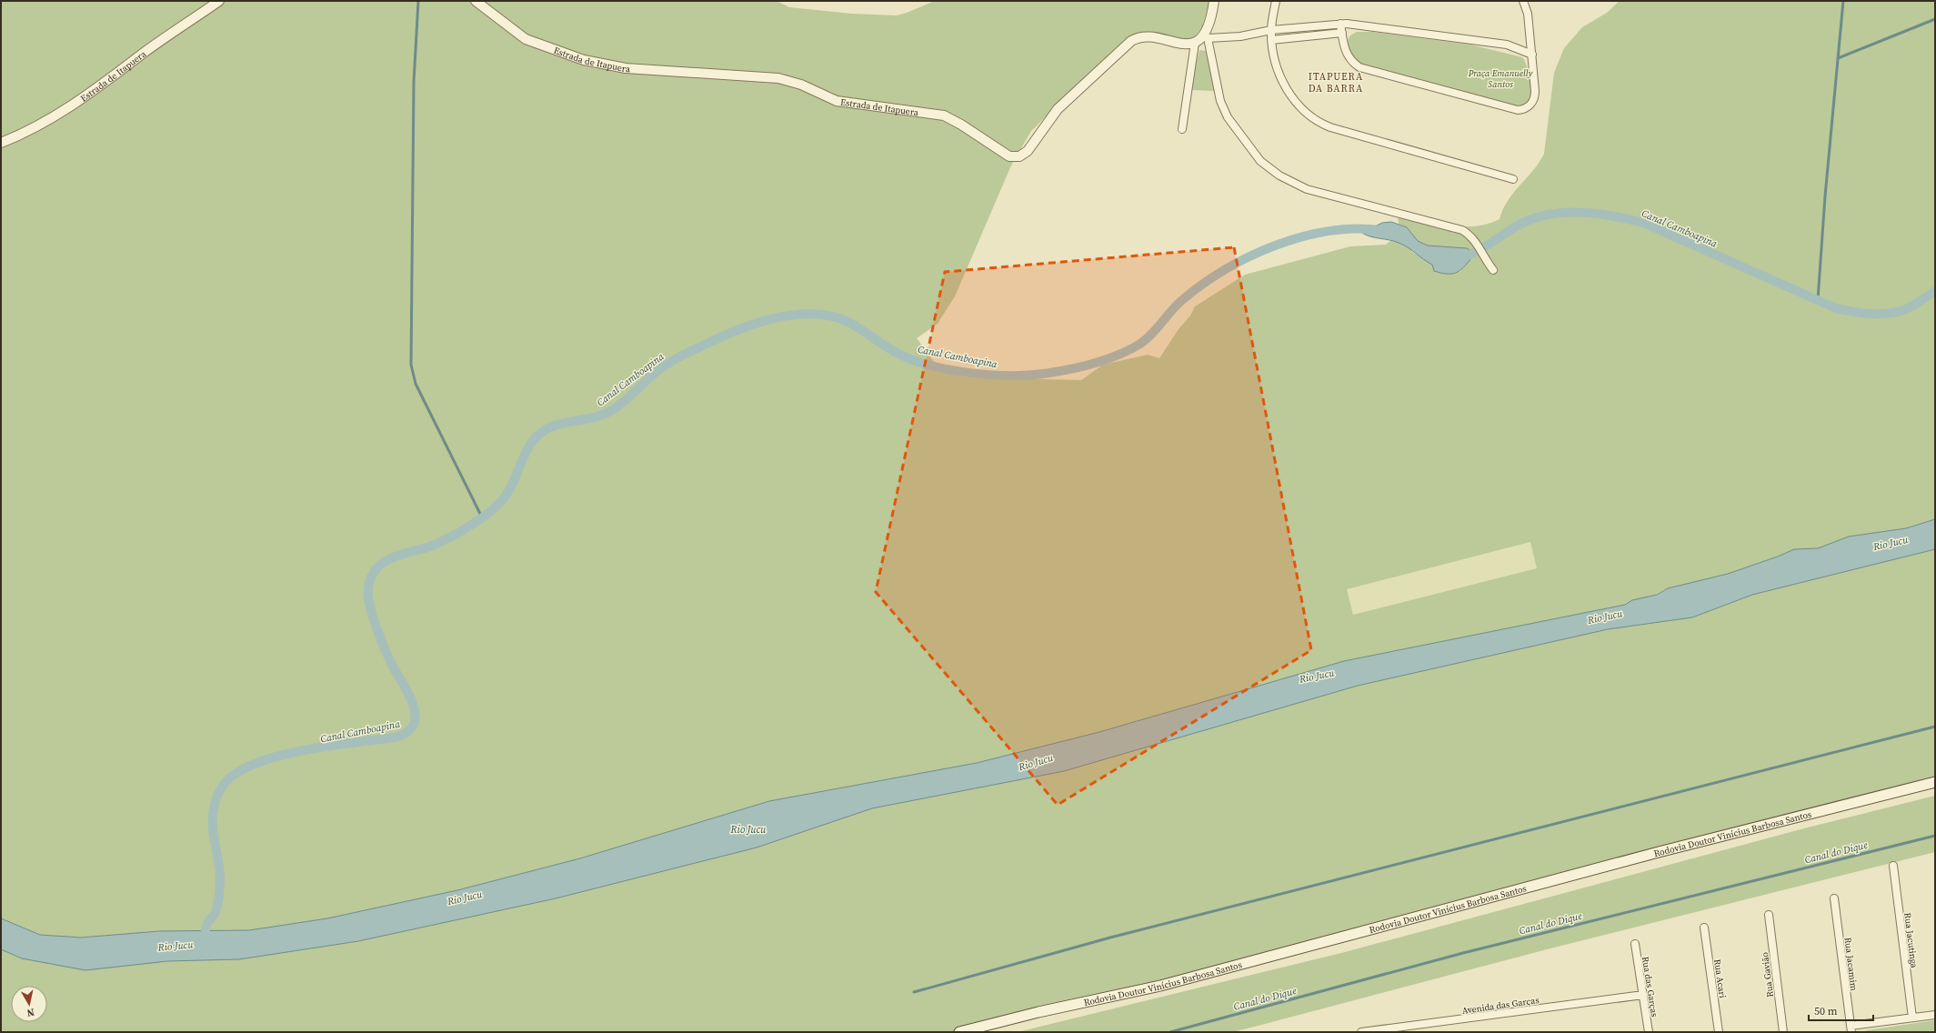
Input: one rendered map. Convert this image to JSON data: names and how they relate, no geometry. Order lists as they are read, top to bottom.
{
  "streets": {
    "main road": ["Rodovia Doutor Vinícius Barbosa Santos"],
    "street": [
      "Estrada de Itapuera",
      "Rua Jacutinga",
      "Rua Jacamim",
      "Rua Gavião",
      "Rua Acari",
      "Rua das Garças",
      "Avenida das Garças"
    ]
  },
  "crossings": [
    ["Rua das Garças", "Avenida das Garças"]
  ],
  "districts": ["ITAPUERA DA BARRA"],
  "water": ["Canal Camboapina", "Rio Jucu", "Canal do Dique"],
  "parks": ["Praça Emanuelly Santos"],
  "scale_bar": "50 m",
  "north": "bottom"
}
